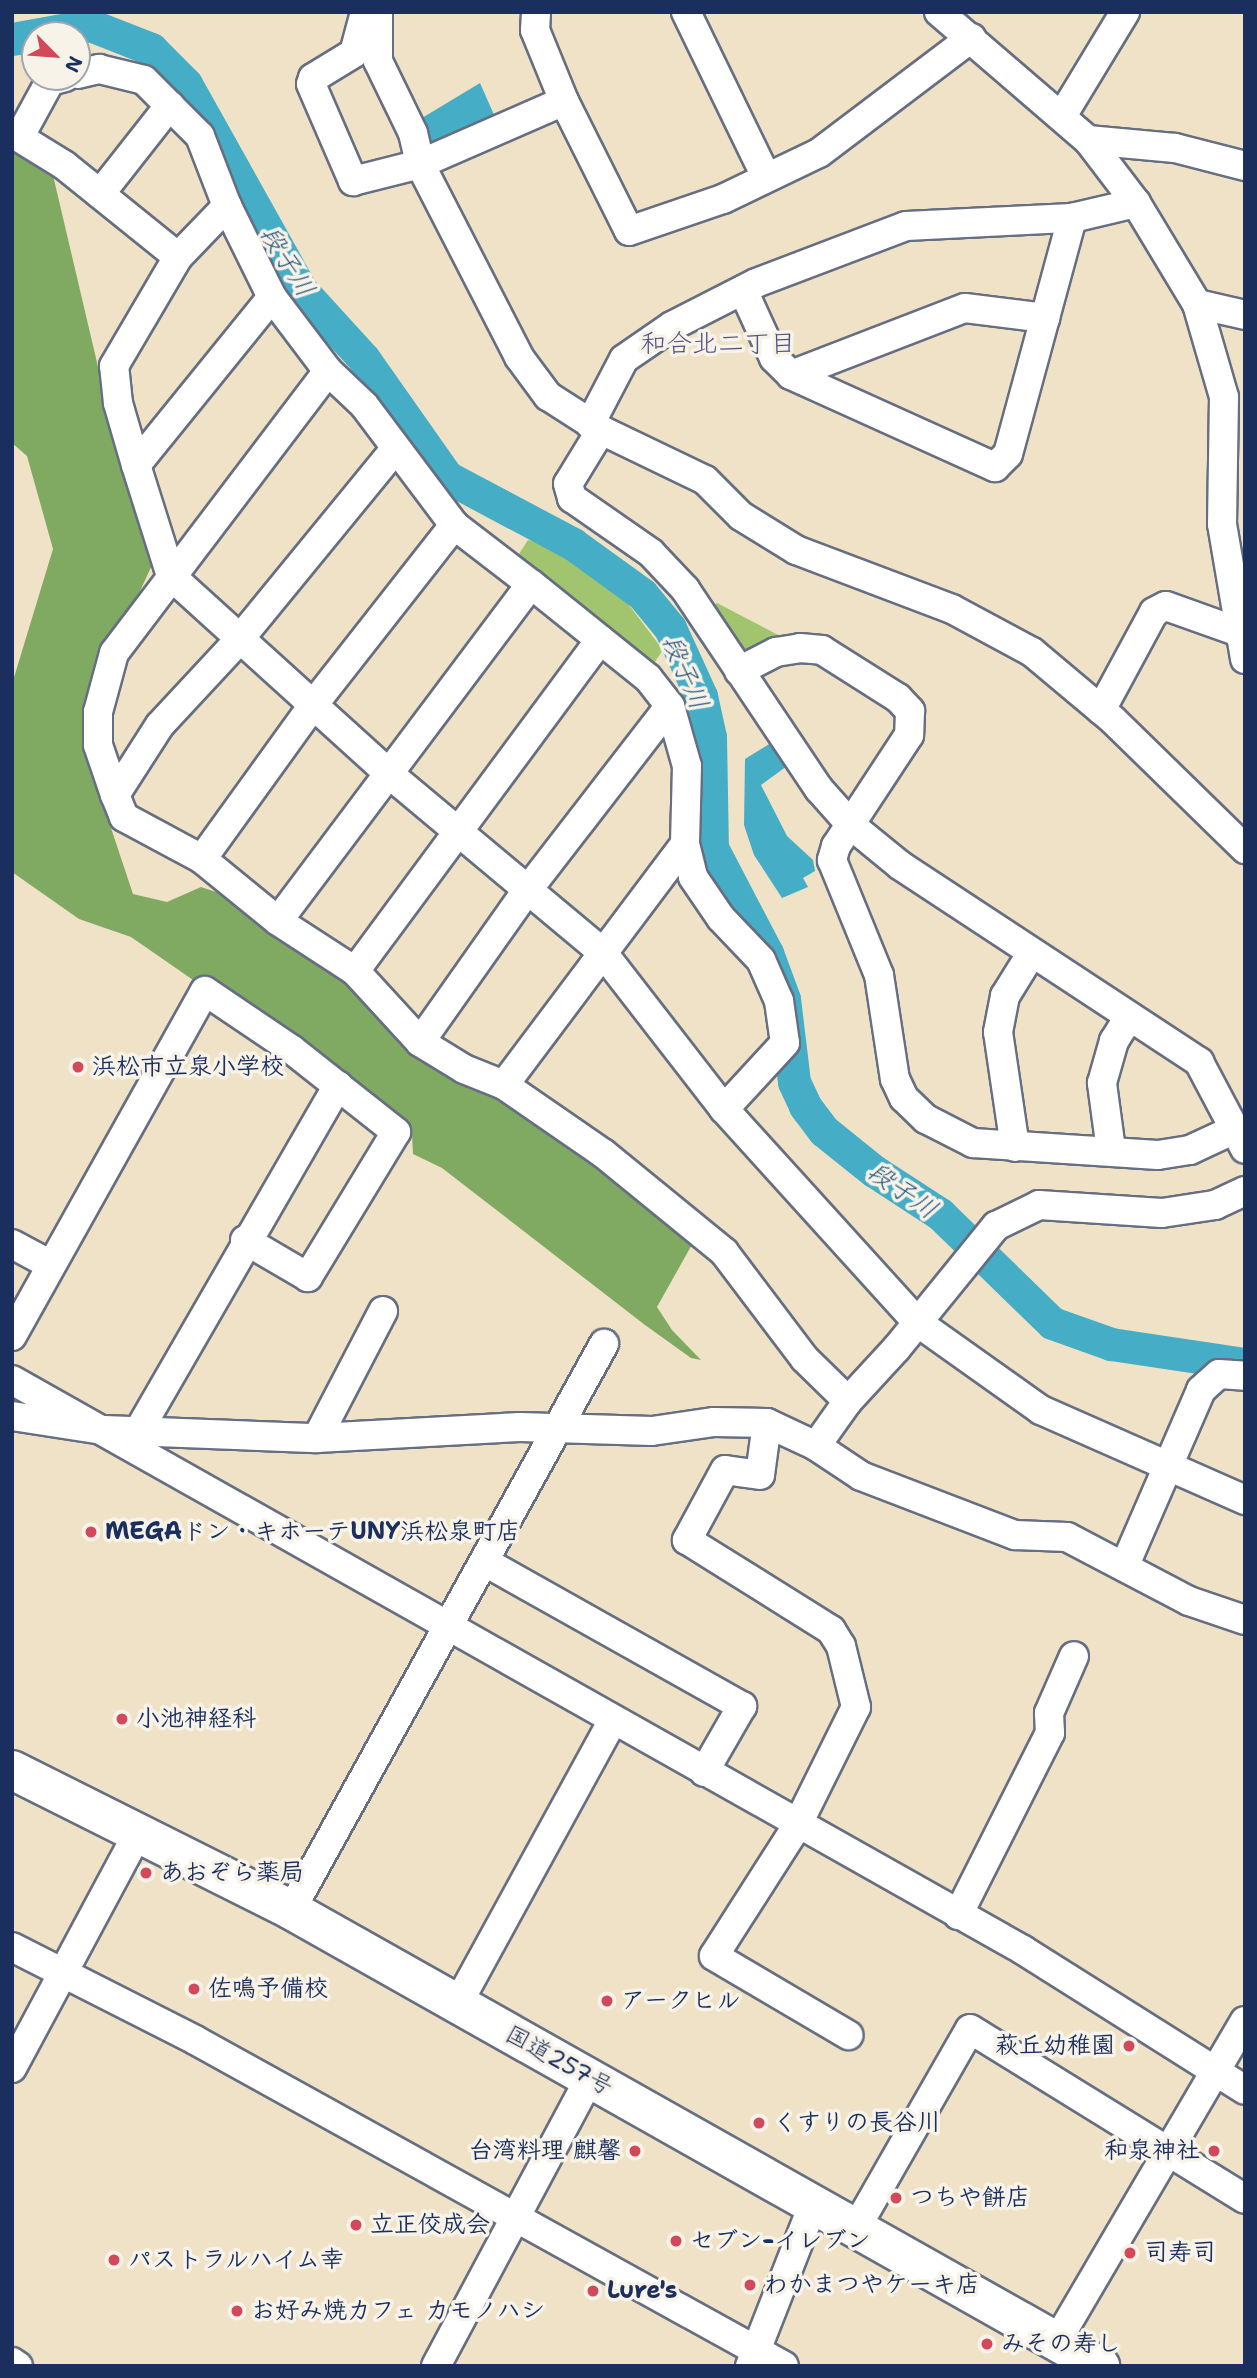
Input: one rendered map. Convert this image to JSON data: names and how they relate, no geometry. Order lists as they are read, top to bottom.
{
  "streets": {
    "highway": ["国道257号"]
  },
  "districts": ["和合北二丁目"],
  "water": ["段子川"],
  "places": [
    "浜松市立泉小学校",
    "MEGAドン・キホーテUNY浜松泉町店",
    "小池神経科",
    "あおぞら薬局",
    "佐鳴予備校",
    "アークヒル",
    "萩丘幼稚園",
    "くすりの長谷川",
    "台湾料理 麒馨",
    "和泉神社",
    "つちや餅店",
    "立正佼成会",
    "セブン-イレブン",
    "司寿司",
    "パストラルハイム幸",
    "わかまつやケーキ店",
    "Lure's",
    "お好み焼カフェ カモノハシ",
    "みその寿し"
  ],
  "north": "bottom right"
}
